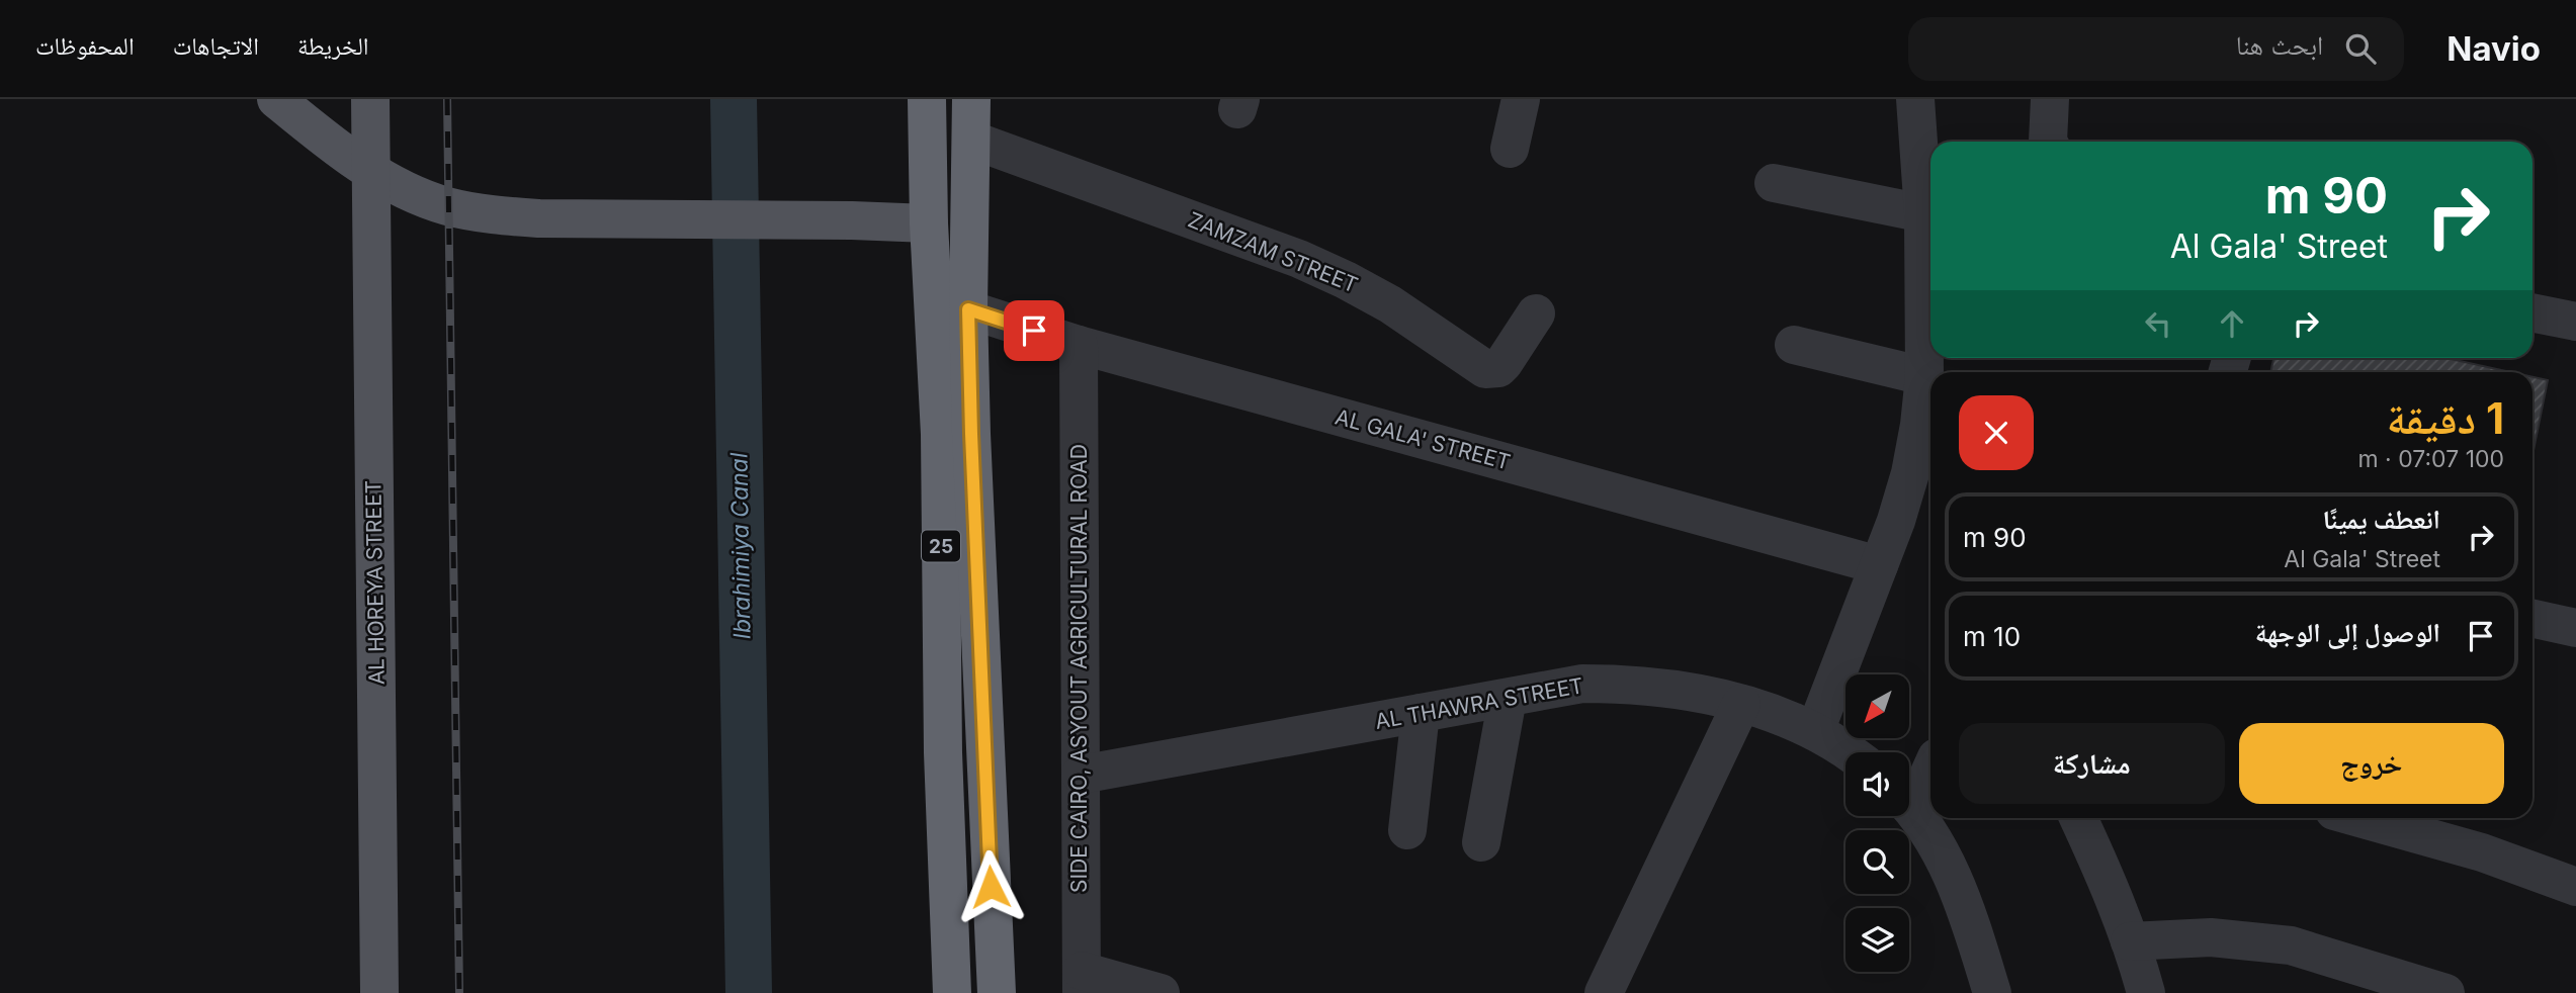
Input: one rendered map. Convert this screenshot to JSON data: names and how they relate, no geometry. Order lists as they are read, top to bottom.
{
  "streets": {
    "highway": ["25"],
    "main road": ["AL HOREYA STREET"],
    "street": [
      "ZAMZAM STREET",
      "AL GALA' STREET",
      "SIDE CAIRO, ASYOUT AGRICULTURAL ROAD",
      "AL THAWRA STREET"
    ]
  },
  "crossings": [
    ["ZAMZAM STREET", "25"],
    ["AL GALA' STREET", "25"],
    ["AL GALA' STREET", "SIDE CAIRO, ASYOUT AGRICULTURAL ROAD"],
    ["SIDE CAIRO, ASYOUT AGRICULTURAL ROAD", "AL THAWRA STREET"]
  ],
  "water": ["Ibrahimiya Canal"],
  "north": "bottom left",
  "page": {
    "header": "Navio",
    "search": "ابحث هنا",
    "nav": ["الخريطة", "الاتجاهات", "المحفوظات"],
    "turn": ["90 m", "Al Gala' Street"],
    "heading": ["1 دقيقة", "100 m · 07:07"],
    "list": [
      {
        "name": "انعطف يمينًا",
        "note": "Al Gala' Street",
        "value": "90 m"
      },
      {
        "name": "الوصول إلى الوجهة",
        "value": "10 m"
      }
    ],
    "buttons": ["خروج", "مشاركة"]
  }
}
